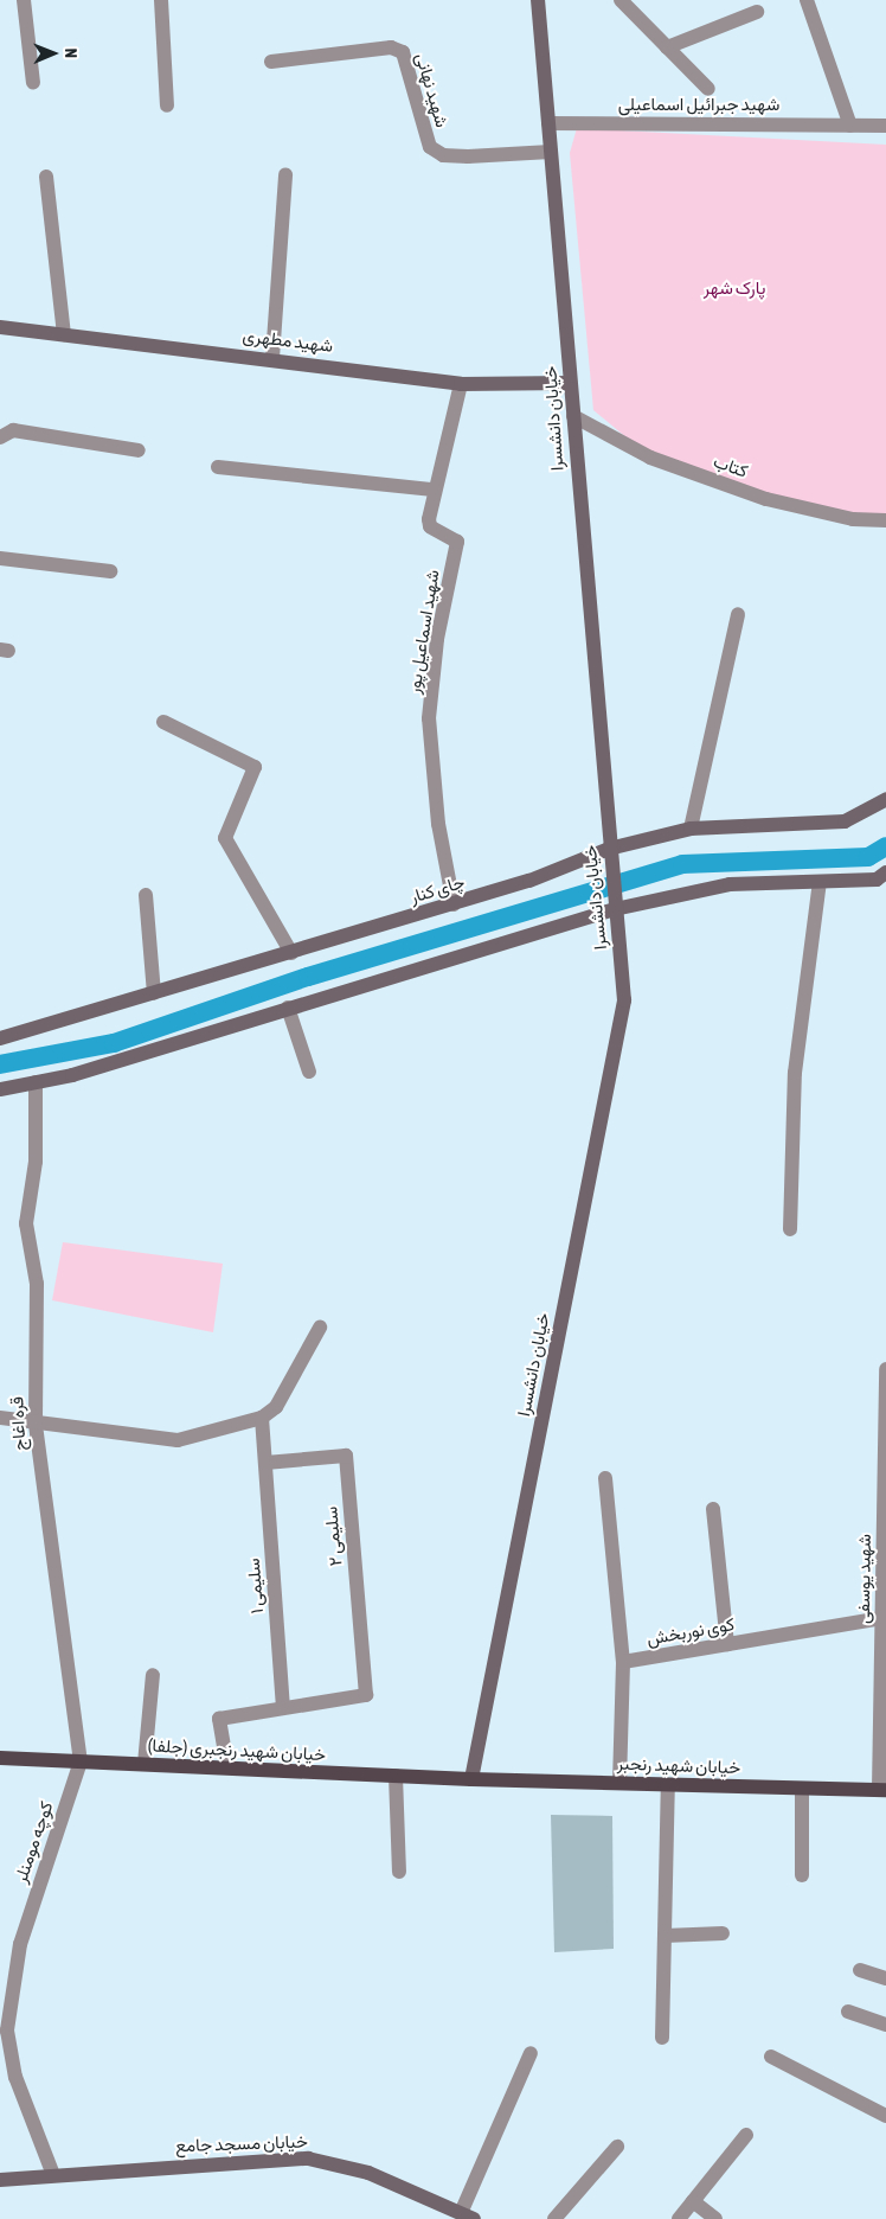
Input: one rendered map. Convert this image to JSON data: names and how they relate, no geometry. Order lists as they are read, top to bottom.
{
  "streets": {
    "main road": ["خیابان شهید رنجبری (جلفا)", "خیابان شهید رنجبر"],
    "street": [
      "شهید نهانی",
      "شهید جبرائیل اسماعیلی",
      "شهید مطهری",
      "خیابان دانشسرا",
      "کتاب",
      "شهید اسماعیل پور",
      "چای کنار",
      "قره اغاج",
      "سلیمی ۲",
      "شهید یوسفی",
      "سلیمی ۱",
      "کوی نوربخش",
      "کوچه مومنلر",
      "خیابان مسجد جامع"
    ]
  },
  "crossings": [
    ["شهید نهانی", "خیابان دانشسرا"],
    ["شهید جبرائیل اسماعیلی", "خیابان دانشسرا"],
    ["شهید مطهری", "خیابان دانشسرا"],
    ["شهید مطهری", "شهید اسماعیل پور"],
    ["خیابان دانشسرا", "کتاب"],
    ["خیابان دانشسرا", "چای کنار"],
    ["خیابان دانشسرا", "خیابان شهید رنجبری (جلفا)"],
    ["خیابان دانشسرا", "خیابان شهید رنجبر"],
    ["شهید اسماعیل پور", "چای کنار"],
    ["قره اغاج", "خیابان شهید رنجبری (جلفا)"],
    ["قره اغاج", "کوچه مومنلر"],
    ["سلیمی ۲", "سلیمی ۱"],
    ["شهید یوسفی", "کوی نوربخش"],
    ["شهید یوسفی", "خیابان شهید رنجبر"],
    ["خیابان شهید رنجبری (جلفا)", "خیابان شهید رنجبر"],
    ["خیابان شهید رنجبری (جلفا)", "کوچه مومنلر"],
    ["کوچه مومنلر", "خیابان مسجد جامع"]
  ],
  "parks": ["پارک شهر"],
  "north": "right"
}
